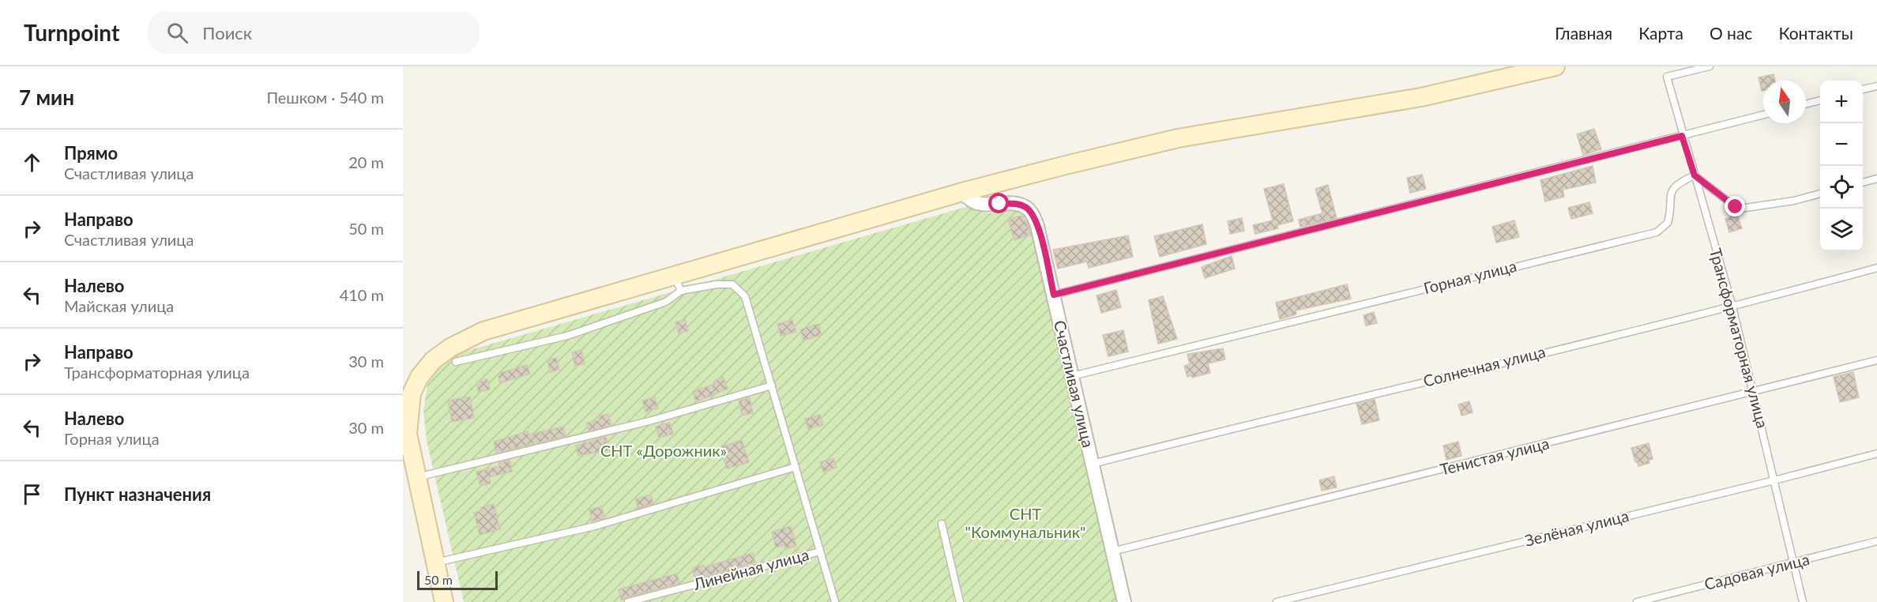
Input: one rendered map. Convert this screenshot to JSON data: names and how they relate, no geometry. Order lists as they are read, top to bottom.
{
  "streets": {
    "street": ["Счастливая улица"],
    "lane": [
      "Горная улица",
      "Трансформаторная улица",
      "Солнечная улица",
      "Тенистая улица",
      "Зелёная улица",
      "Линейная улица",
      "Садовая улица"
    ]
  },
  "crossings": [
    ["Горная улица", "Трансформаторная улица"],
    ["Горная улица", "Счастливая улица"],
    ["Трансформаторная улица", "Солнечная улица"],
    ["Трансформаторная улица", "Тенистая улица"],
    ["Трансформаторная улица", "Зелёная улица"],
    ["Трансформаторная улица", "Садовая улица"],
    ["Солнечная улица", "Счастливая улица"],
    ["Счастливая улица", "Тенистая улица"]
  ],
  "parks": ["СНТ «Дорожник»", "СНТ \"Коммунальник\""],
  "scale_bar": "50 m",
  "north": "top",
  "page": {
    "header": "Turnpoint",
    "search": "Поиск",
    "nav": [
      "Главная",
      "Карта",
      "О нас",
      "Контакты"
    ],
    "heading": ["7 мин", "Пешком · 540 m"],
    "map_buttons": ["+", "−"],
    "list": [
      ["Прямо", "Счастливая улица", "20 m"],
      ["Направо", "Счастливая улица", "50 m"],
      ["Налево", "Майская улица", "410 m"],
      ["Направо", "Трансформаторная улица", "30 m"],
      ["Налево", "Горная улица", "30 m"],
      "Пункт назначения"
    ],
    "scale": "50 m"
  }
}
